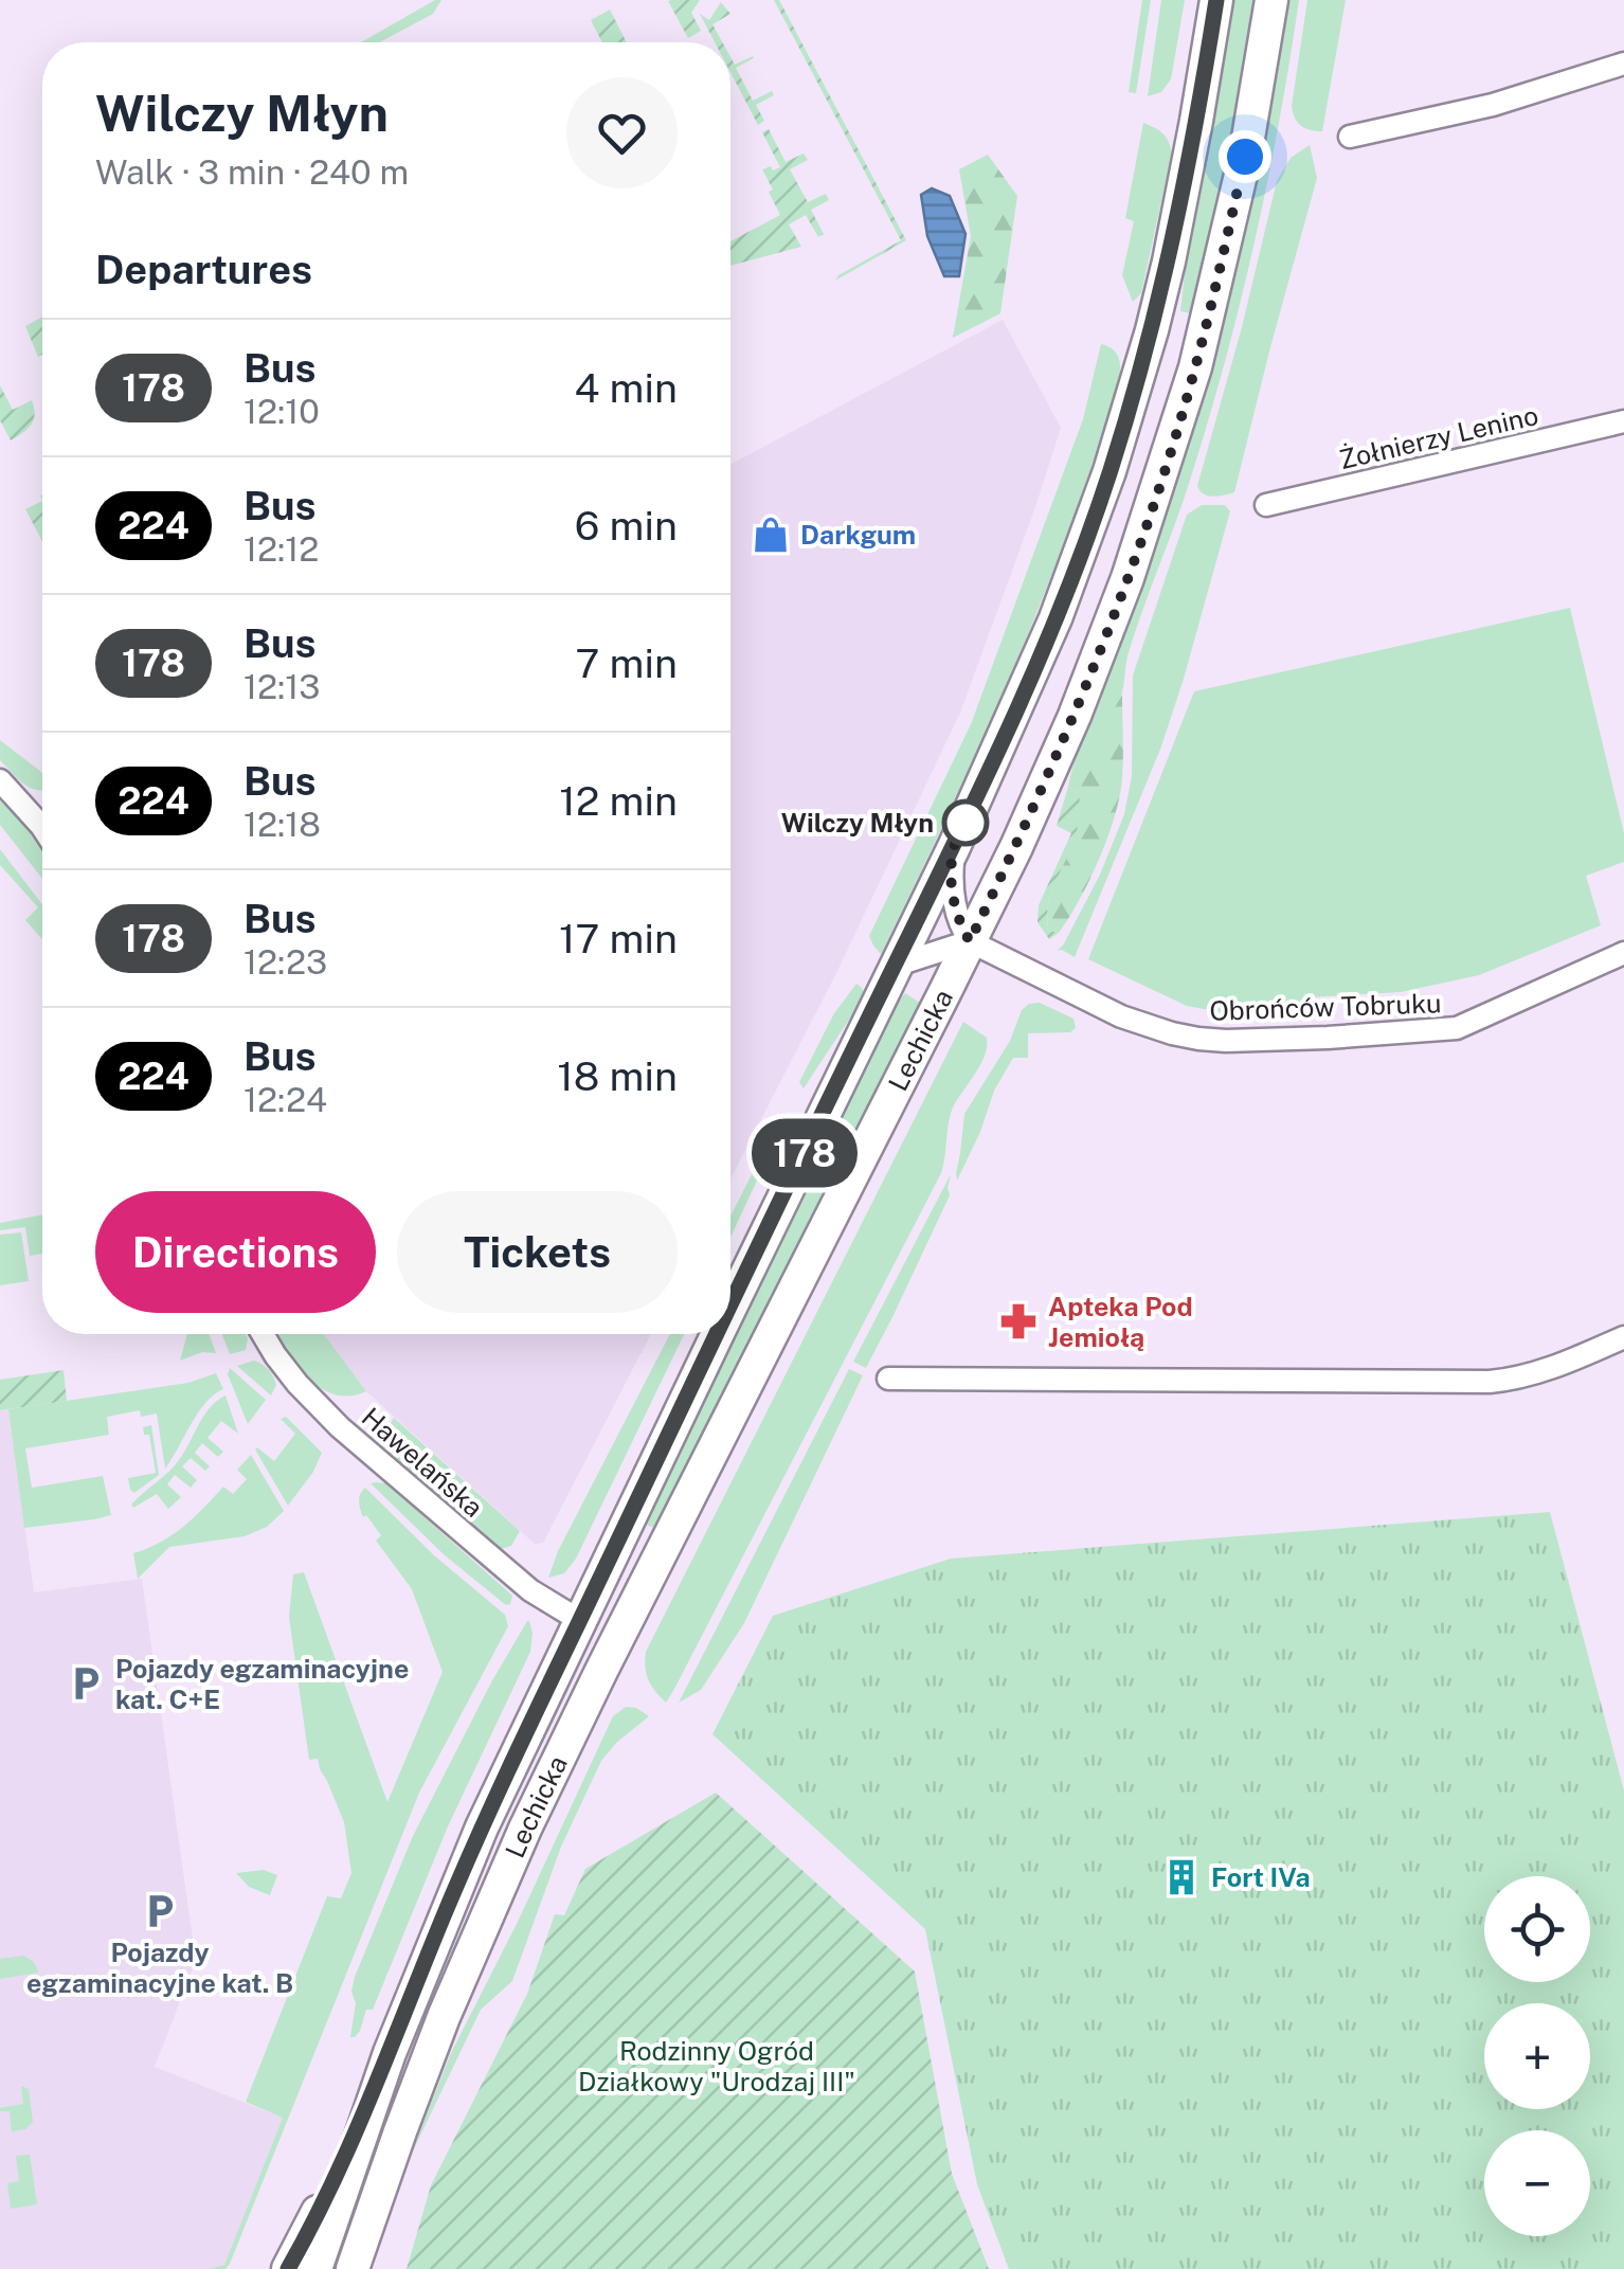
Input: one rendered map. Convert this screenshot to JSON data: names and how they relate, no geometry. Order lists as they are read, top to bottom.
{
  "streets": {
    "main road": ["Lechicka"],
    "street": ["Żołnierzy Lenino", "Obrońców Tobruku", "Hawelańska"]
  },
  "crossings": [
    ["Obrońców Tobruku", "Lechicka"],
    ["Lechicka", "Hawelańska"]
  ],
  "parks": ["Rodzinny Ogród Działkowy \"Urodzaj III\""],
  "places": {
    "shop": ["Darkgum"],
    "other": ["Wilczy Młyn"],
    "pharmacy": ["Apteka Pod Jemiołą"],
    "parking": ["Pojazdy egzaminacyjne kat. C+E", "Pojazdy egzaminacyjne kat. B"],
    "building": ["Fort IVa"]
  },
  "lines": ["bus line 178"],
  "page": {
    "on_map": "178",
    "heading": [
      ["Wilczy Młyn", "Walk · 3 min · 240 m"],
      "Departures"
    ],
    "list": [
      {
        "mark": "178",
        "name": "Bus",
        "note": "12:10",
        "value": "4 min"
      },
      {
        "mark": "224",
        "name": "Bus",
        "note": "12:12",
        "value": "6 min"
      },
      {
        "mark": "178",
        "name": "Bus",
        "note": "12:13",
        "value": "7 min"
      },
      {
        "mark": "224",
        "name": "Bus",
        "note": "12:18",
        "value": "12 min"
      },
      {
        "mark": "178",
        "name": "Bus",
        "note": "12:23",
        "value": "17 min"
      },
      {
        "mark": "224",
        "name": "Bus",
        "note": "12:24",
        "value": "18 min"
      }
    ],
    "buttons": ["Directions", "Tickets"],
    "map_buttons": ["+", "−"]
  }
}
